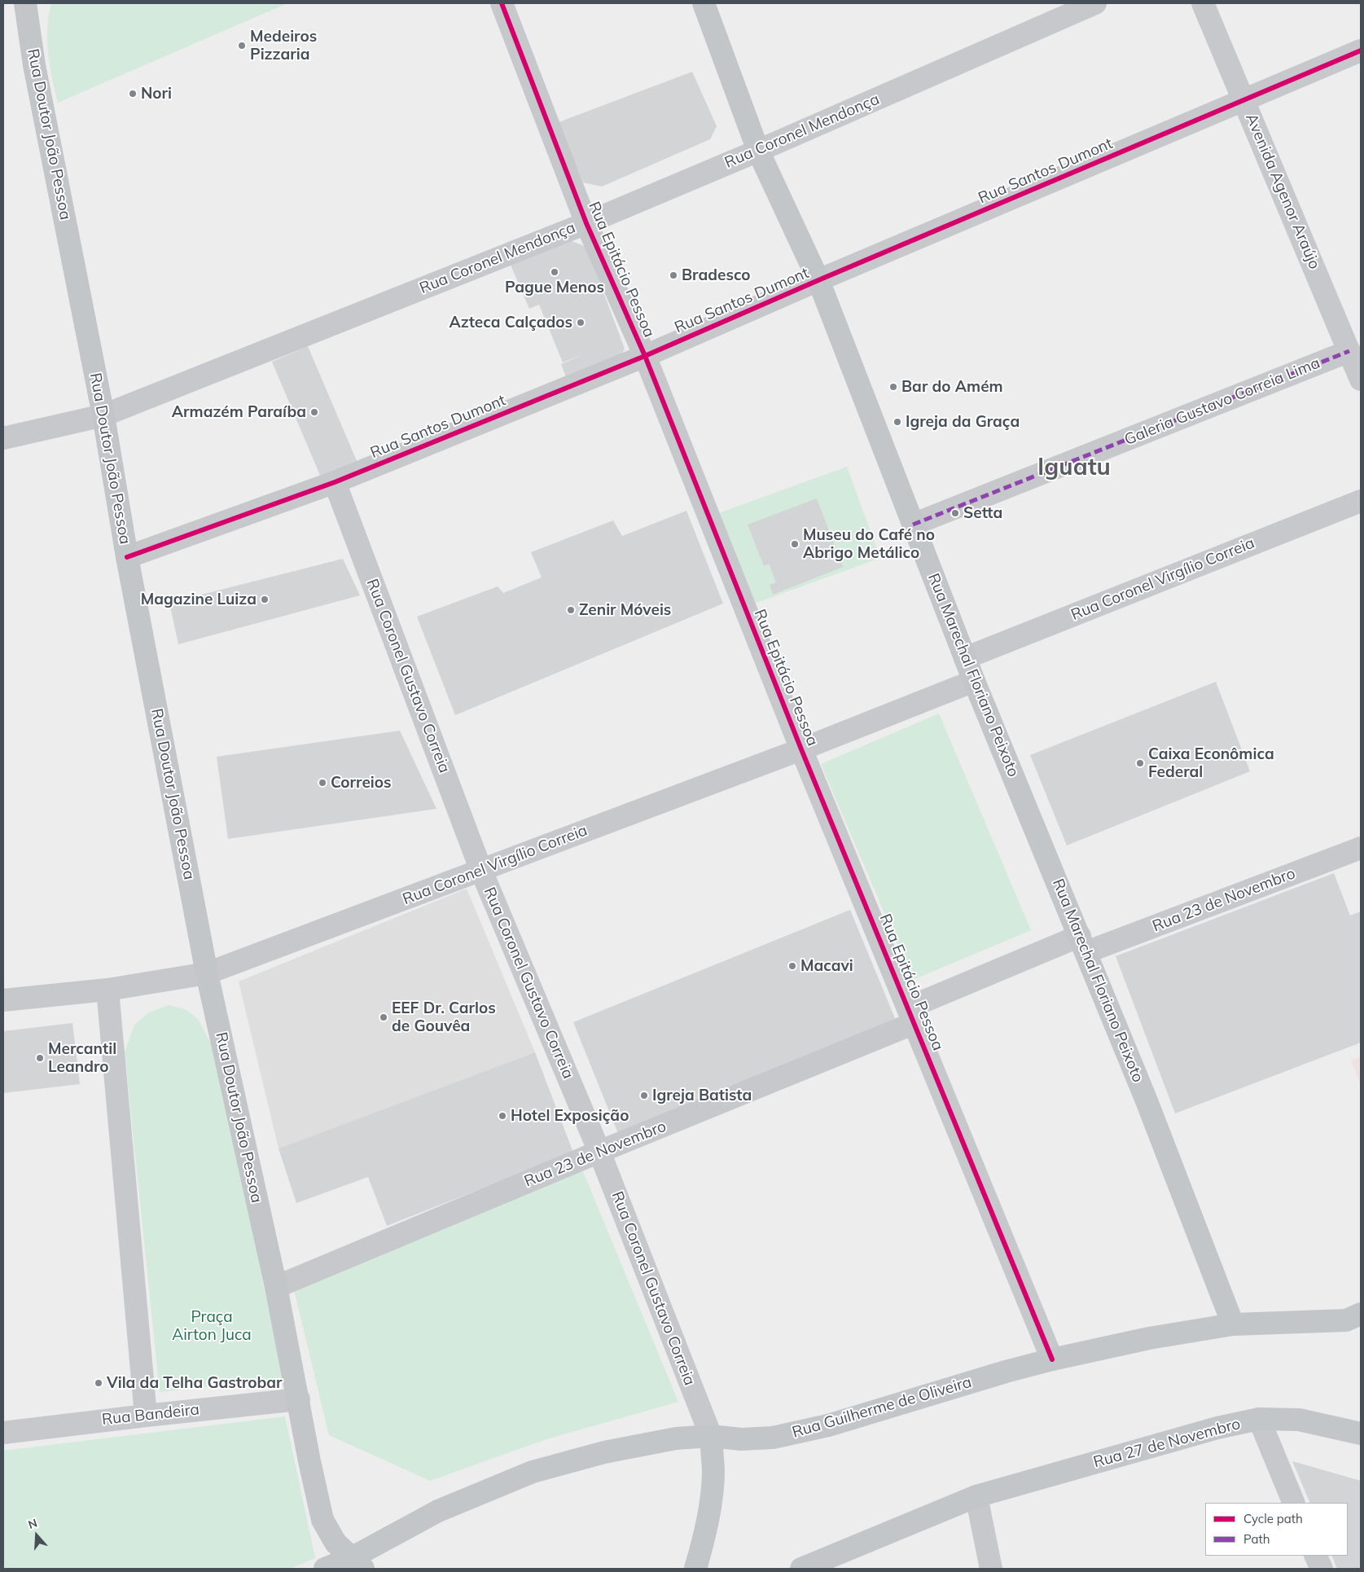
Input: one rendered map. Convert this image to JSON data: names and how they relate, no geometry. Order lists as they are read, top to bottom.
{
  "streets": {
    "main road": [
      "Rua Doutor João Pessoa",
      "Rua Marechal Floriano Peixoto",
      "Rua Guilherme de Oliveira",
      "Rua 27 de Novembro"
    ],
    "street": [
      "Rua Coronel Mendonça",
      "Rua Santos Dumont",
      "Avenida Agenor Araújo",
      "Rua Epitácio Pessoa",
      "Galeria Gustavo Correia Lima",
      "Rua Coronel Virgílio Correia",
      "Rua Coronel Gustavo Correia",
      "Rua 23 de Novembro",
      "Rua Bandeira"
    ]
  },
  "crossings": [
    ["Rua Coronel Mendonça", "Rua Doutor João Pessoa"],
    ["Rua Coronel Mendonça", "Rua Epitácio Pessoa"],
    ["Rua Coronel Mendonça", "Rua Marechal Floriano Peixoto"],
    ["Rua Doutor João Pessoa", "Rua Santos Dumont"],
    ["Rua Doutor João Pessoa", "Rua Coronel Virgílio Correia"],
    ["Rua Doutor João Pessoa", "Rua 23 de Novembro"],
    ["Rua Doutor João Pessoa", "Rua Guilherme de Oliveira"],
    ["Rua Doutor João Pessoa", "Rua Bandeira"],
    ["Rua Santos Dumont", "Avenida Agenor Araújo"],
    ["Rua Santos Dumont", "Rua Epitácio Pessoa"],
    ["Rua Santos Dumont", "Rua Marechal Floriano Peixoto"],
    ["Rua Santos Dumont", "Rua Coronel Gustavo Correia"],
    ["Avenida Agenor Araújo", "Galeria Gustavo Correia Lima"],
    ["Rua Epitácio Pessoa", "Rua Coronel Virgílio Correia"],
    ["Rua Epitácio Pessoa", "Rua 23 de Novembro"],
    ["Rua Epitácio Pessoa", "Rua Guilherme de Oliveira"],
    ["Galeria Gustavo Correia Lima", "Rua Marechal Floriano Peixoto"],
    ["Rua Coronel Virgílio Correia", "Rua Marechal Floriano Peixoto"],
    ["Rua Coronel Virgílio Correia", "Rua Coronel Gustavo Correia"],
    ["Rua Marechal Floriano Peixoto", "Rua 23 de Novembro"],
    ["Rua Marechal Floriano Peixoto", "Rua Guilherme de Oliveira"],
    ["Rua Coronel Gustavo Correia", "Rua 23 de Novembro"],
    ["Rua Coronel Gustavo Correia", "Rua Guilherme de Oliveira"]
  ],
  "districts": ["Iguatu"],
  "parks": ["Praça Airton Juca"],
  "places": [
    "Medeiros Pizzaria",
    "Nori",
    "Pague Menos",
    "Bradesco",
    "Azteca Calçados",
    "Bar do Amém",
    "Armazém Paraíba",
    "Igreja da Graça",
    "Setta",
    "Museu do Café no Abrigo Metálico",
    "Magazine Luiza",
    "Zenir Móveis",
    "Caixa Econômica Federal",
    "Correios",
    "Macavi",
    "EEF Dr. Carlos de Gouvêa",
    "Mercantil Leandro",
    "Igreja Batista",
    "Hotel Exposição",
    "Vila da Telha Gastrobar"
  ],
  "legend": ["Cycle path", "Path"],
  "north": "top"
}
